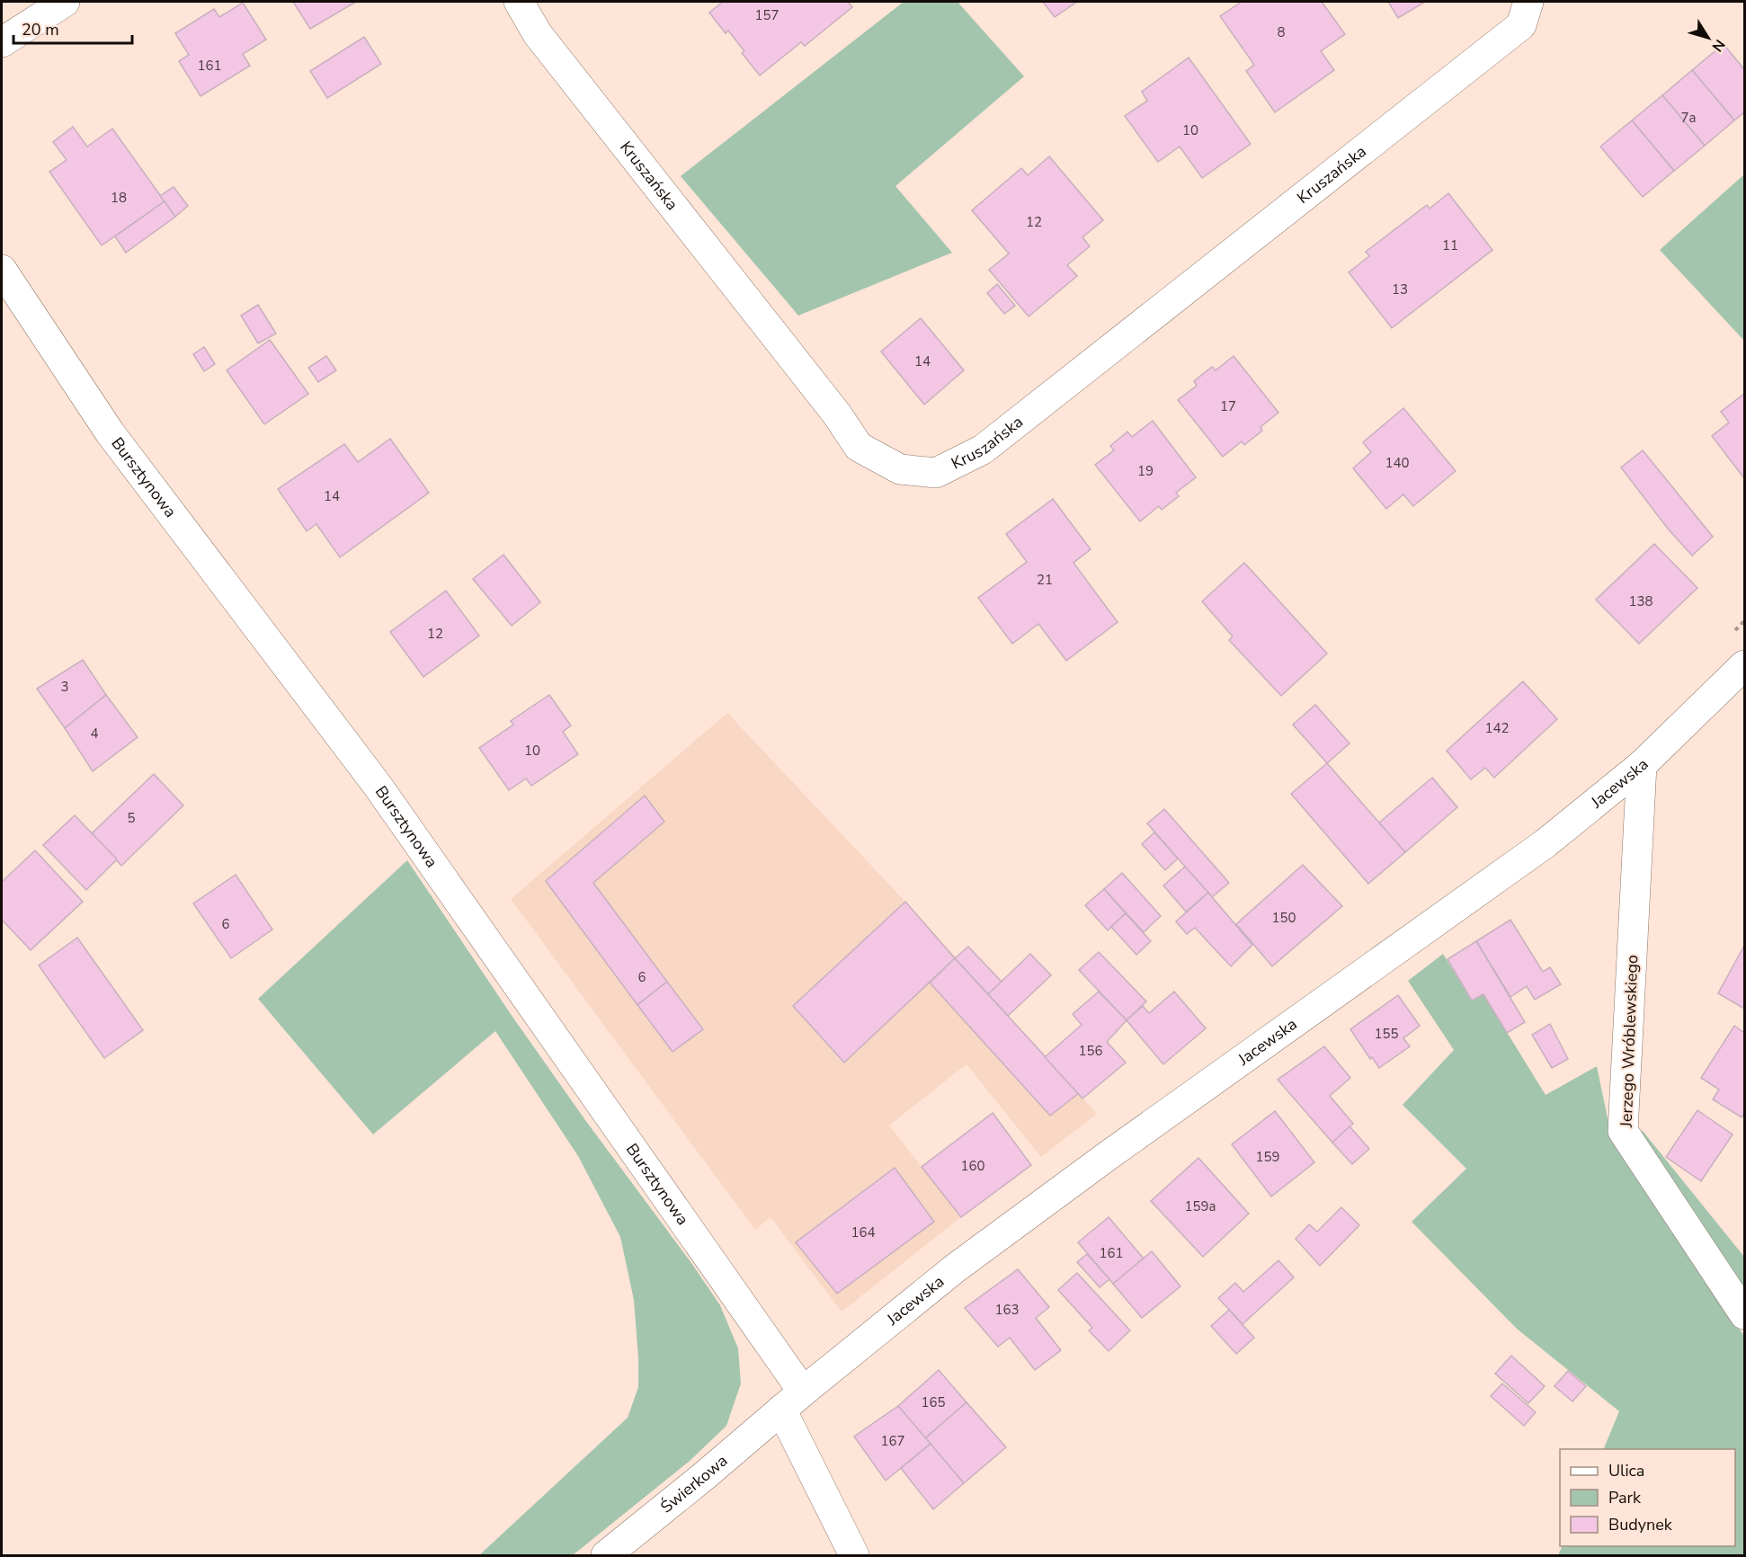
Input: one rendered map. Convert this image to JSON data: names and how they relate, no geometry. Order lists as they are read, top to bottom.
{
  "streets": {
    "street": [
      "Kruszańska",
      "Bursztynowa",
      "Jacewska",
      "Jerzego Wróblewskiego",
      "Świerkowa"
    ]
  },
  "crossings": [
    ["Bursztynowa", "Jacewska"],
    ["Jacewska", "Jerzego Wróblewskiego"],
    ["Jacewska", "Świerkowa"]
  ],
  "house_numbers": [
    "157",
    "8",
    "161",
    "7a",
    "10",
    "18",
    "12",
    "11",
    "13",
    "14",
    "17",
    "140",
    "19",
    "14",
    "21",
    "138",
    "12",
    "3",
    "142",
    "4",
    "10",
    "5",
    "150",
    "6",
    "6",
    "155",
    "156",
    "159",
    "160",
    "159a",
    "164",
    "161",
    "163",
    "165",
    "167"
  ],
  "legend": ["Ulica", "Park", "Budynek"],
  "scale_bar": "20 m",
  "north": "bottom right"
}
